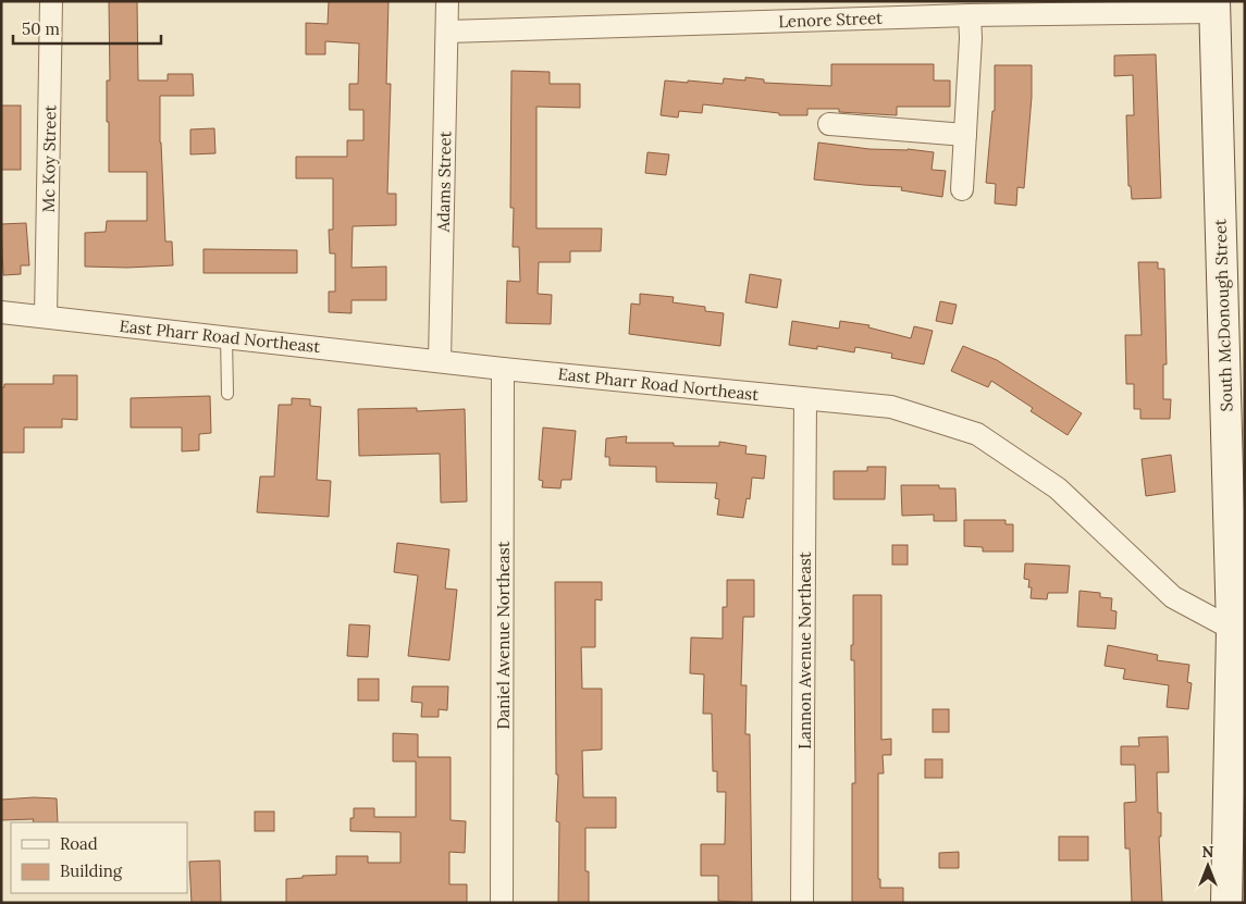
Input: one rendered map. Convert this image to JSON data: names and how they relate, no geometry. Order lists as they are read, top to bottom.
{
  "streets": {
    "street": [
      "Lenore Street",
      "Mc Koy Street",
      "Adams Street",
      "South McDonough Street",
      "East Pharr Road Northeast",
      "Daniel Avenue Northeast",
      "Lannon Avenue Northeast"
    ]
  },
  "crossings": [
    ["Lenore Street", "Adams Street"],
    ["Lenore Street", "South McDonough Street"],
    ["Mc Koy Street", "East Pharr Road Northeast"],
    ["Adams Street", "East Pharr Road Northeast"],
    ["South McDonough Street", "East Pharr Road Northeast"],
    ["East Pharr Road Northeast", "Daniel Avenue Northeast"],
    ["East Pharr Road Northeast", "Lannon Avenue Northeast"]
  ],
  "legend": ["Road", "Building"],
  "scale_bar": "50 m",
  "north": "top"
}
